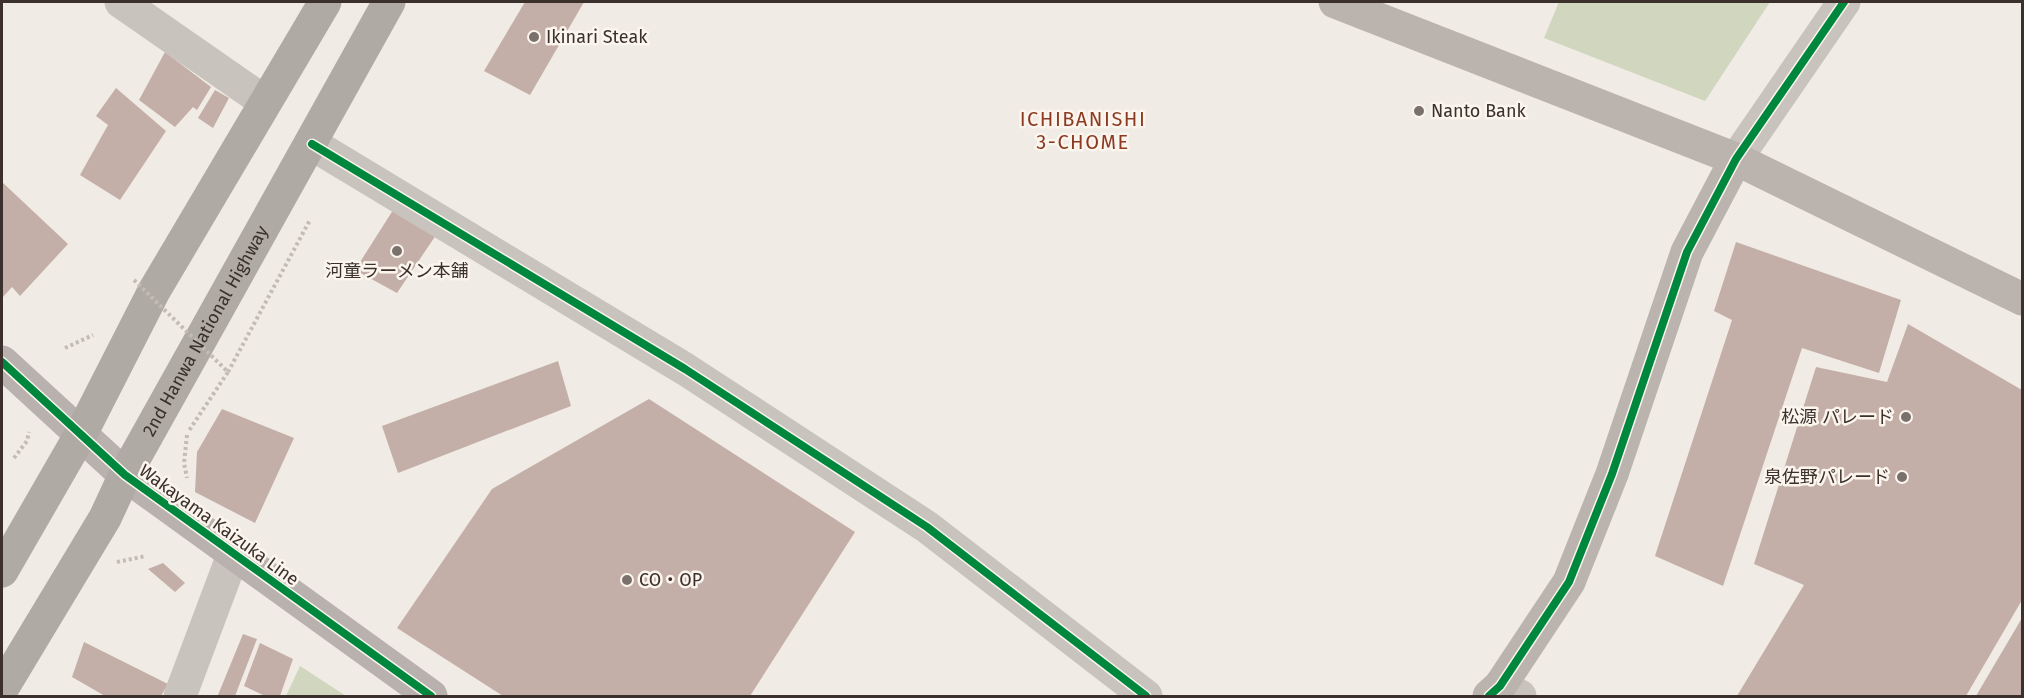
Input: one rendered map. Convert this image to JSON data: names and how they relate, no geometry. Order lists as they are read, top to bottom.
{
  "streets": {
    "highway": ["2nd Hanwa National Highway"],
    "main road": ["Wakayama Kaizuka Line"]
  },
  "crossings": [
    ["2nd Hanwa National Highway", "Wakayama Kaizuka Line"]
  ],
  "districts": ["ICHIBANISHI 3-CHOME"],
  "places": [
    "Ikinari Steak",
    "Nanto Bank",
    "河童ラーメン本舗",
    "松源 パレード",
    "泉佐野パレード",
    "CO・OP"
  ]
}
